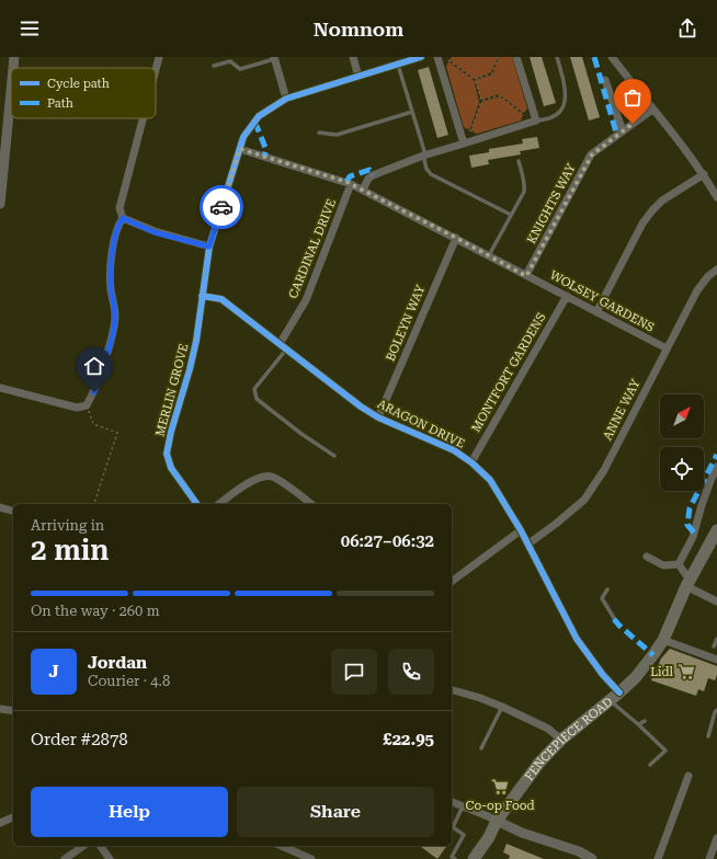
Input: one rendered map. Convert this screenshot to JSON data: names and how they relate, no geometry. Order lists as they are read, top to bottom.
{
  "streets": {
    "main road": ["FENCEPIECE ROAD"],
    "street": [
      "KNIGHTS WAY",
      "CARDINAL DRIVE",
      "WOLSEY GARDENS",
      "BOLEYN WAY",
      "MONTFORT GARDENS",
      "MERLIN GROVE",
      "ANNE WAY",
      "ARAGON DRIVE"
    ]
  },
  "crossings": [
    ["KNIGHTS WAY", "WOLSEY GARDENS"],
    ["CARDINAL DRIVE", "WOLSEY GARDENS"],
    ["CARDINAL DRIVE", "ARAGON DRIVE"],
    ["WOLSEY GARDENS", "BOLEYN WAY"],
    ["WOLSEY GARDENS", "MONTFORT GARDENS"],
    ["WOLSEY GARDENS", "MERLIN GROVE"],
    ["WOLSEY GARDENS", "ANNE WAY"],
    ["BOLEYN WAY", "ARAGON DRIVE"],
    ["MONTFORT GARDENS", "ARAGON DRIVE"],
    ["MERLIN GROVE", "ARAGON DRIVE"],
    ["ANNE WAY", "ARAGON DRIVE"],
    ["ARAGON DRIVE", "FENCEPIECE ROAD"]
  ],
  "places": {
    "supermarket": ["Lidl", "Co-op Food"]
  },
  "legend": ["Cycle path", "Path"],
  "north": "top right",
  "page": {
    "header": "Nomnom",
    "heading": ["2 min", "Arriving in", "06:27–06:32"],
    "panel": [
      "Jordan",
      "Courier · 4.8",
      "Order #2878",
      "£22.95"
    ],
    "bar": "On the way · 260 m",
    "round": "J",
    "buttons": ["Help", "Share"]
  }
}
